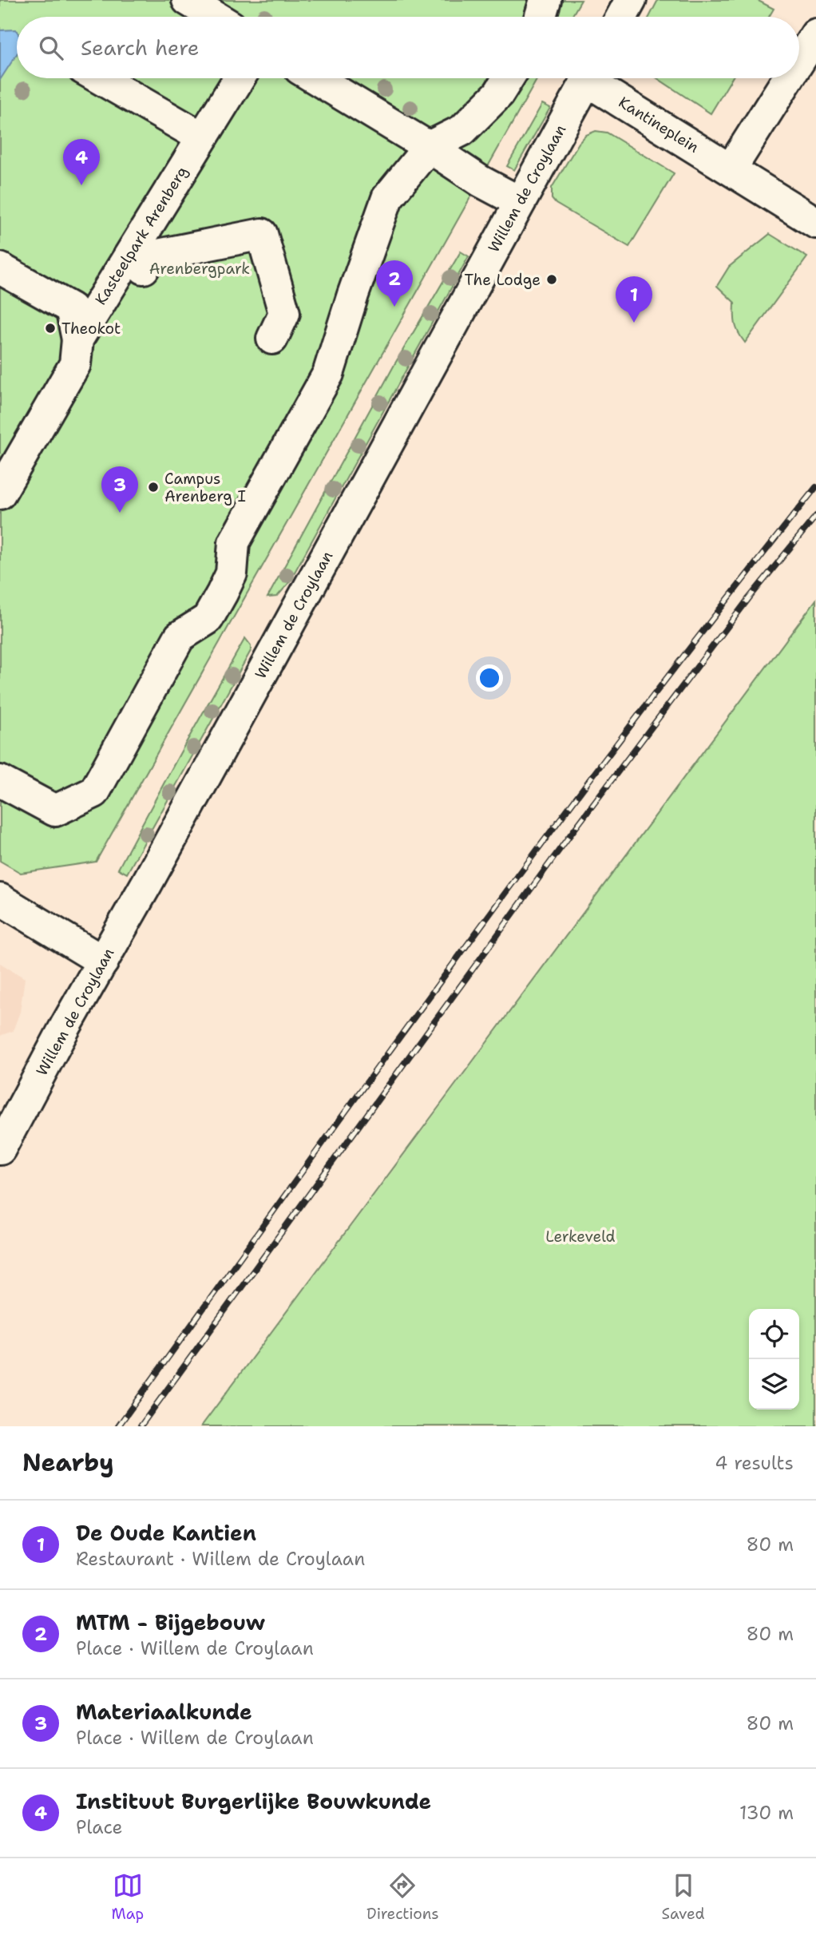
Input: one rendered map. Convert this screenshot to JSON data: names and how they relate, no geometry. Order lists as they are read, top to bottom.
{
  "streets": {
    "street": ["Kantineplein", "Willem de Croylaan", "Kasteelpark Arenberg"]
  },
  "parks": ["Arenbergpark", "Lerkeveld"],
  "places": ["The Lodge", "Theokot", "Campus Arenberg I"],
  "page": {
    "search": "Search here",
    "pins": [
      "4",
      "2",
      "1",
      "3"
    ],
    "heading": ["Nearby", "4 results"],
    "list": [
      {
        "mark": "1",
        "name": "De Oude Kantien",
        "note": "Restaurant · Willem de Croylaan",
        "value": "80 m"
      },
      {
        "mark": "2",
        "name": "MTM - Bijgebouw",
        "note": "Place · Willem de Croylaan",
        "value": "80 m"
      },
      {
        "mark": "3",
        "name": "Materiaalkunde",
        "note": "Place · Willem de Croylaan",
        "value": "80 m"
      },
      {
        "mark": "4",
        "name": "Instituut Burgerlijke Bouwkunde",
        "note": "Place",
        "value": "130 m"
      }
    ],
    "nav": ["Map", "Directions", "Saved"]
  }
}
